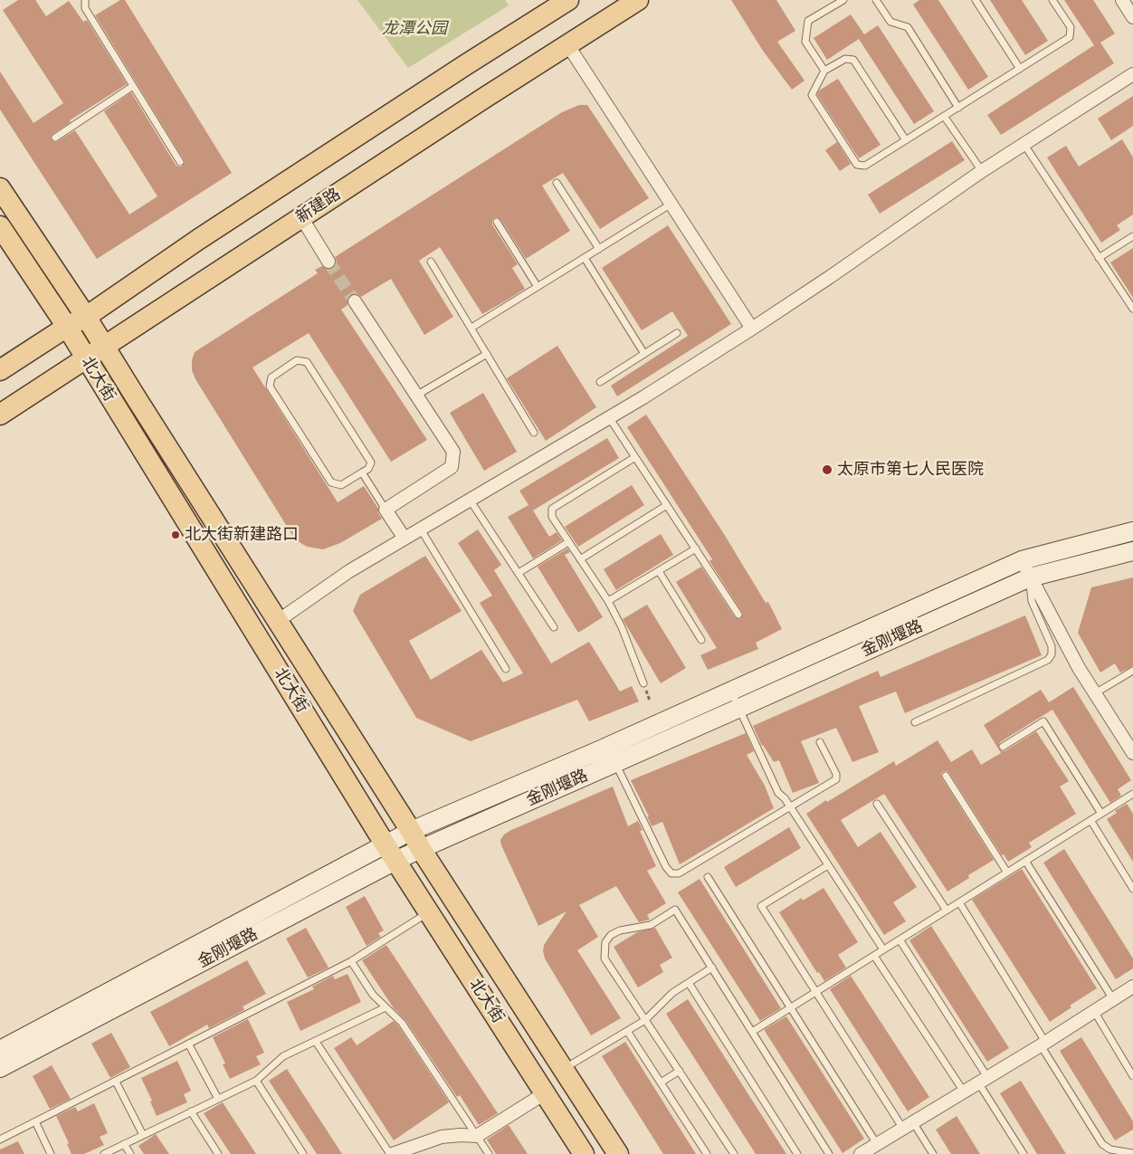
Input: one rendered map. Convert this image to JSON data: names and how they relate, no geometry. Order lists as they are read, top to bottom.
{
  "streets": {
    "main road": ["新建路", "北大街", "金刚堰路"]
  },
  "crossings": [
    ["新建路", "北大街"],
    ["北大街", "金刚堰路"]
  ],
  "parks": ["龙潭公园"],
  "places": ["太原市第七人民医院", "北大街新建路口"]
}
